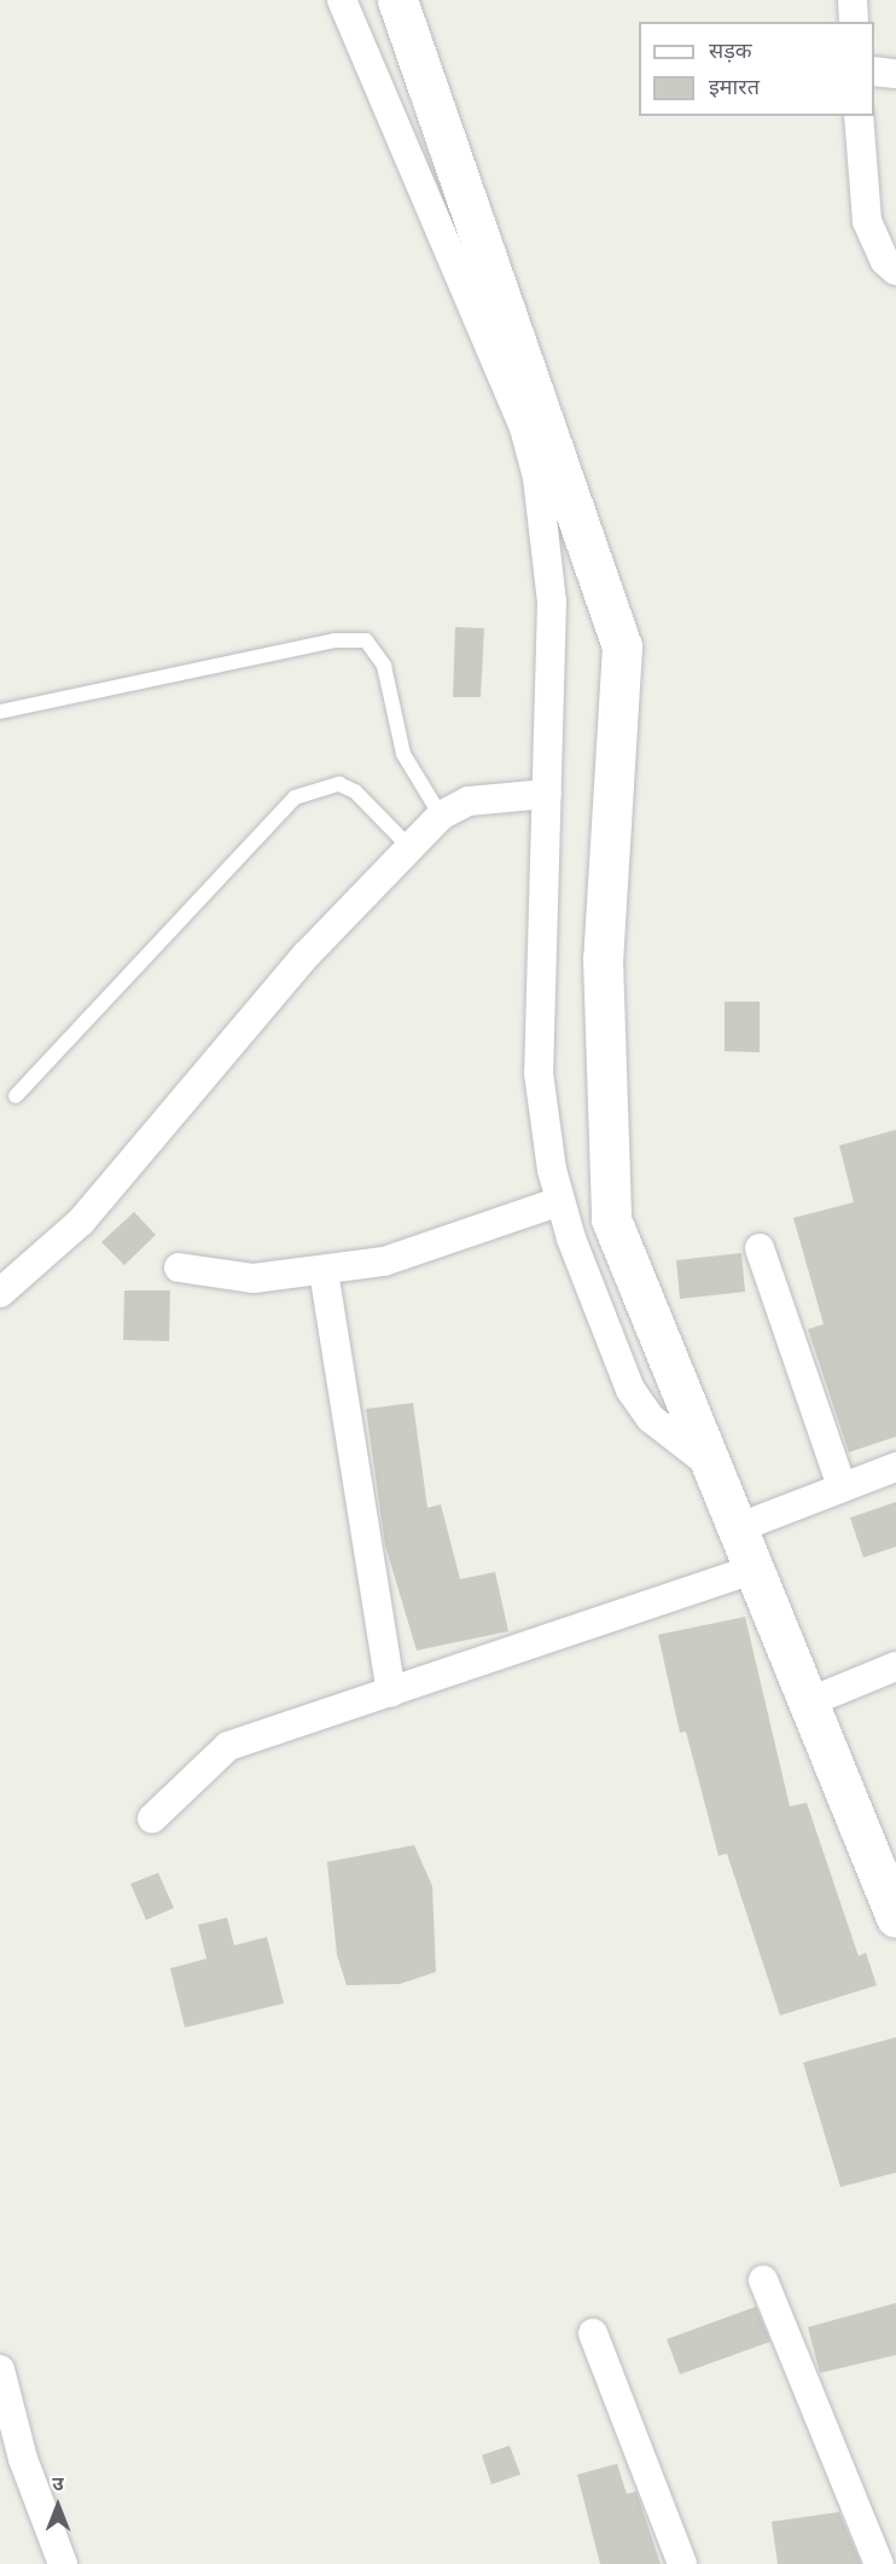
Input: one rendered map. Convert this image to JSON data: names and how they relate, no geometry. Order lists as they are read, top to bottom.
{
  "legend": ["सड़क", "इमारत"],
  "north": "top"
}
